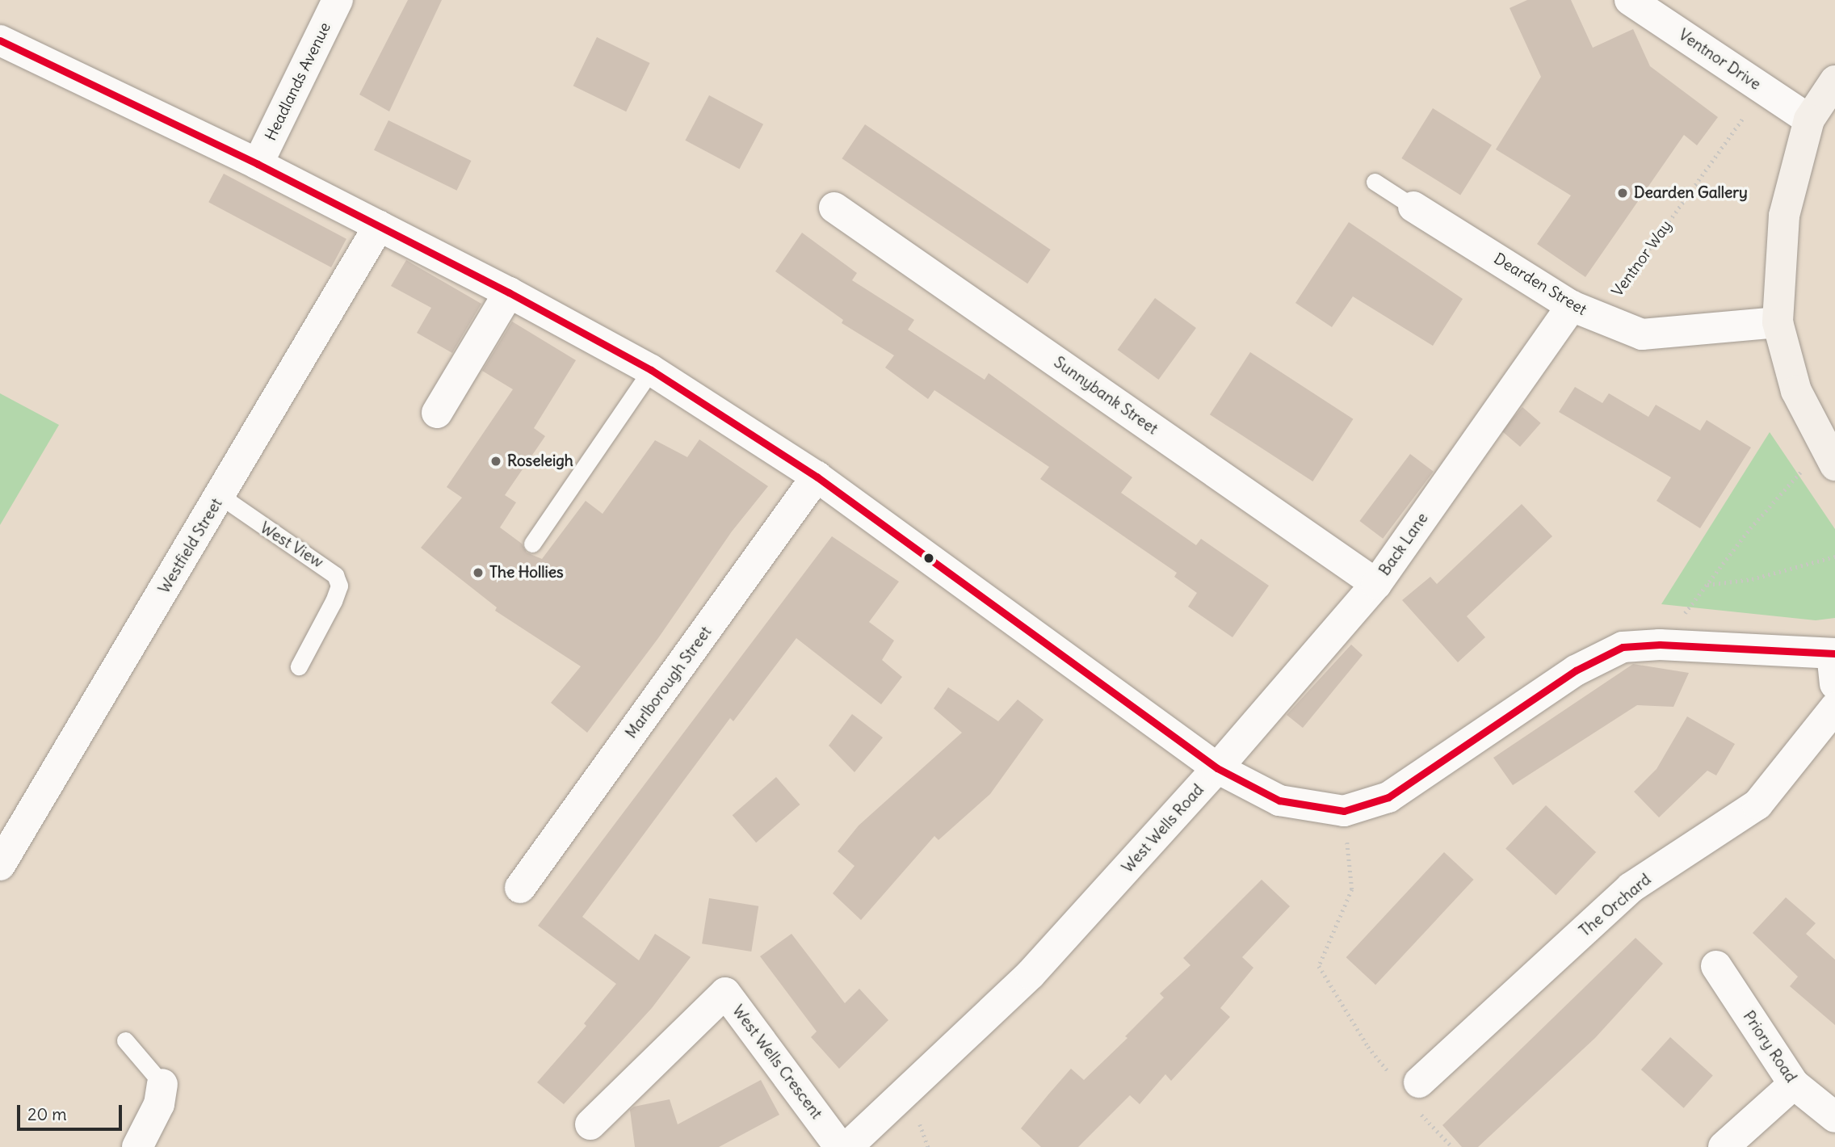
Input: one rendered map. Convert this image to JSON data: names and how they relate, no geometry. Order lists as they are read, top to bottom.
{
  "streets": {
    "street": [
      "Ventnor Drive",
      "Headlands Avenue",
      "Dearden Street",
      "Sunnybank Street",
      "Back Lane",
      "Westfield Street",
      "Marlborough Street",
      "West Wells Road",
      "The Orchard",
      "Priory Road",
      "West Wells Crescent"
    ],
    "lane": ["West View"],
    "path": ["Ventnor Way"]
  },
  "crossings": [
    ["Ventnor Drive", "Ventnor Way"],
    ["Ventnor Way", "Dearden Street"],
    ["Ventnor Way", "Back Lane"],
    ["Dearden Street", "Back Lane"],
    ["Sunnybank Street", "Back Lane"],
    ["Back Lane", "West Wells Road"],
    ["West View", "Westfield Street"]
  ],
  "places": ["Dearden Gallery", "Roseleigh", "The Hollies"],
  "scale_bar": "20 m"
}
